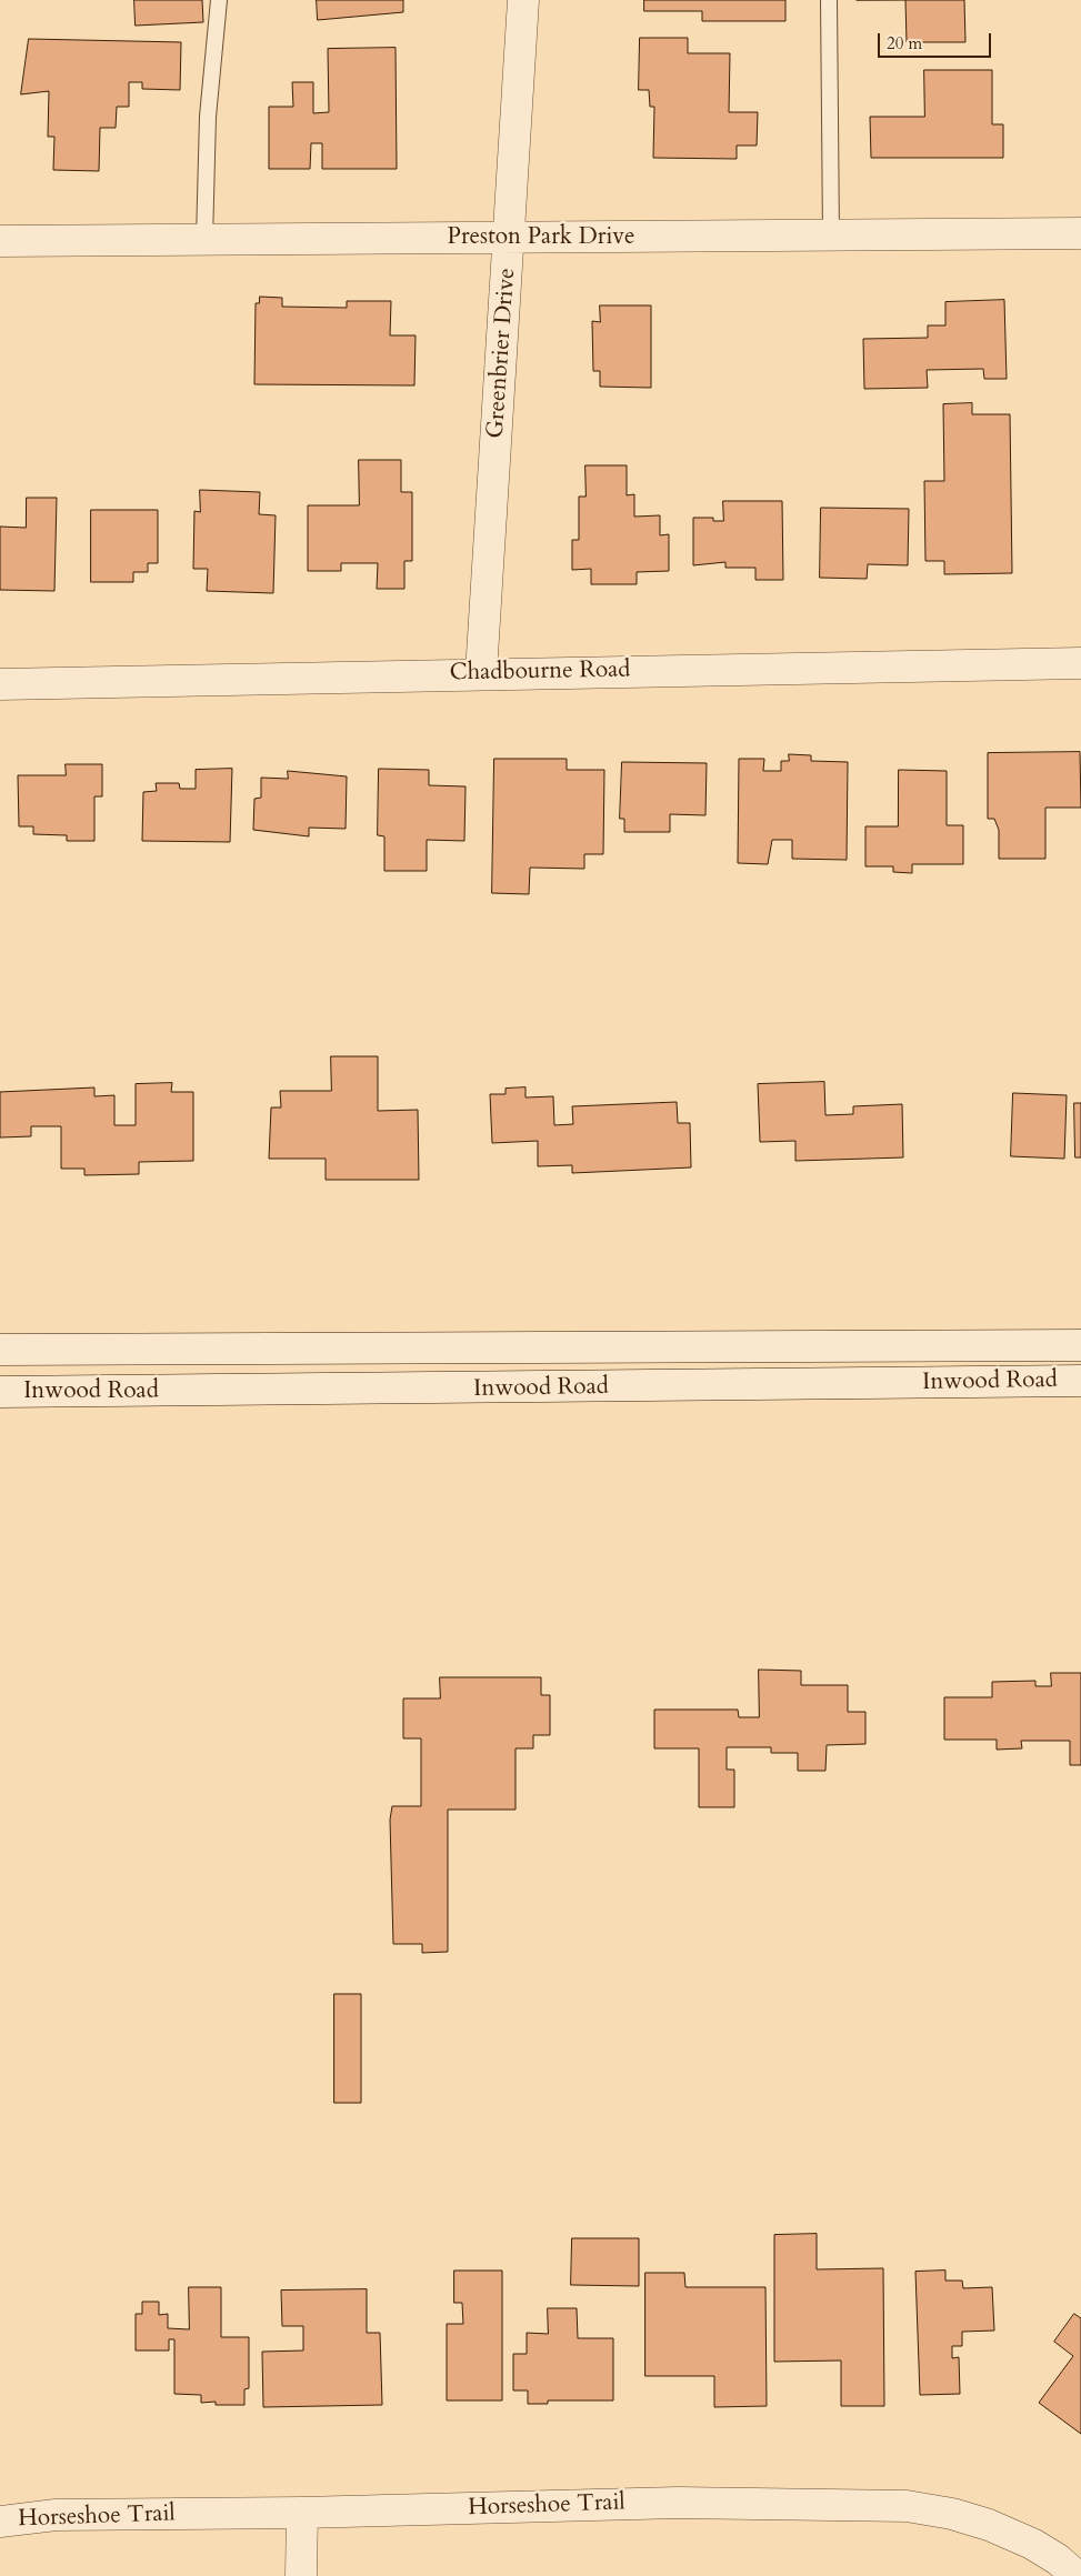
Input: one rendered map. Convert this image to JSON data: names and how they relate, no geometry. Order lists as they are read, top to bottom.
{
  "streets": {
    "street": [
      "Preston Park Drive",
      "Greenbrier Drive",
      "Chadbourne Road",
      "Inwood Road",
      "Horseshoe Trail"
    ]
  },
  "crossings": [
    ["Preston Park Drive", "Greenbrier Drive"],
    ["Greenbrier Drive", "Chadbourne Road"]
  ],
  "scale_bar": "20 m"
}
